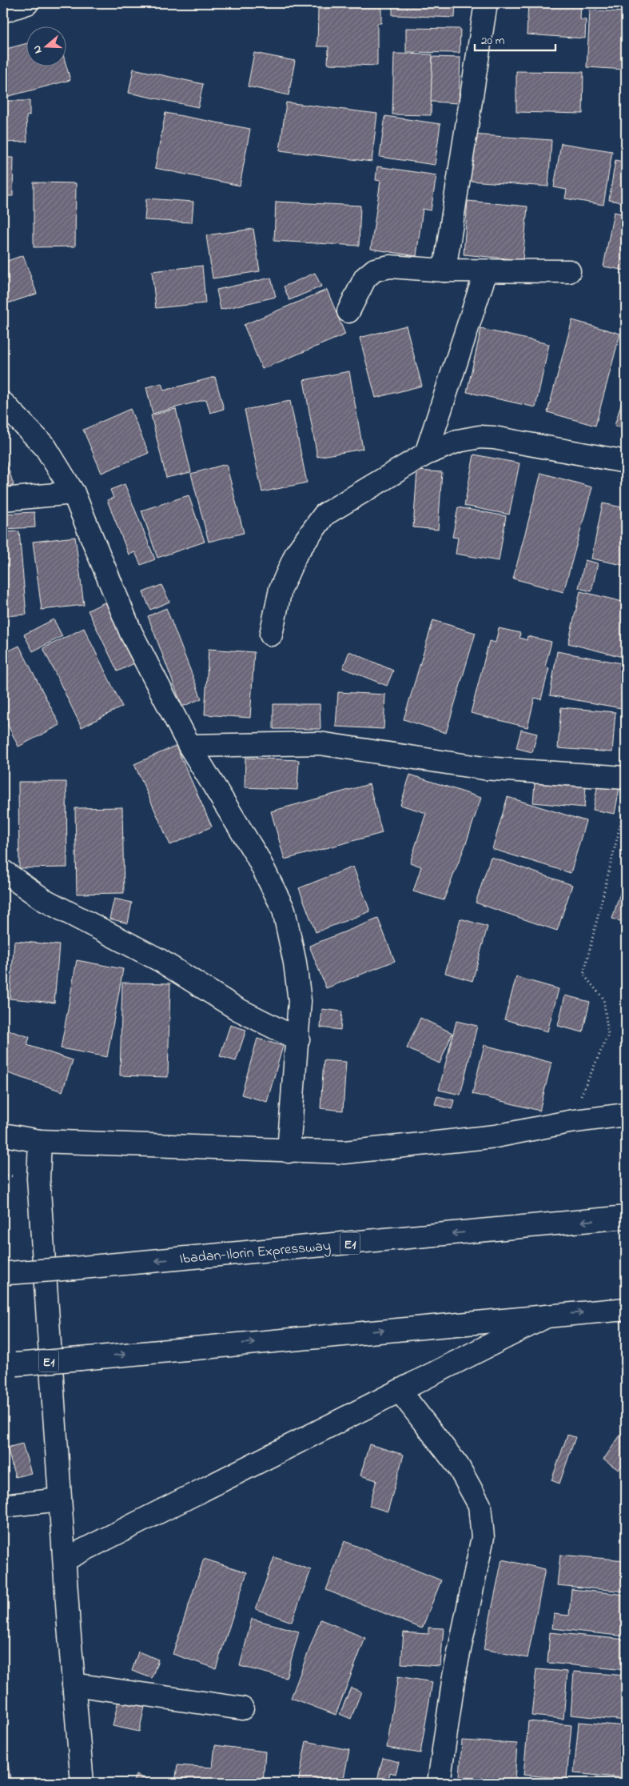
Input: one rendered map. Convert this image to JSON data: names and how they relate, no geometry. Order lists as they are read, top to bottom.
{
  "streets": {
    "main road": ["E1", "Ibadan-Ilorin Expressway"]
  },
  "scale_bar": "20 m",
  "north": "left"
}
